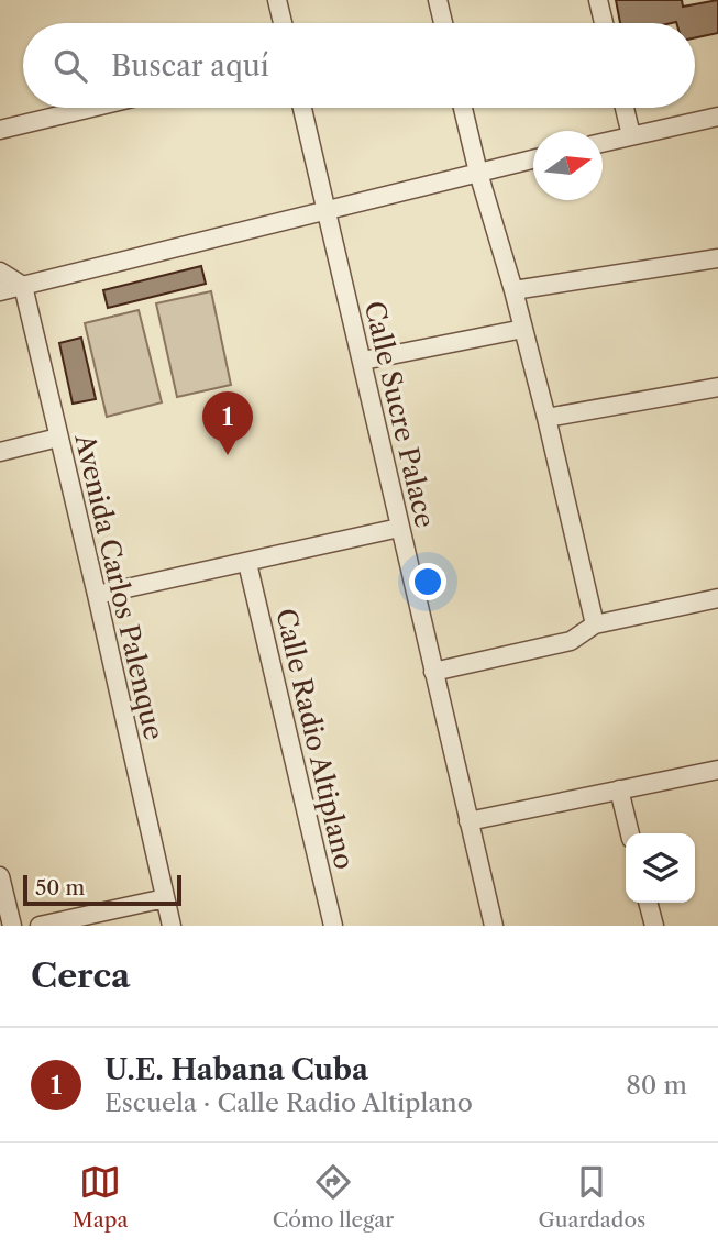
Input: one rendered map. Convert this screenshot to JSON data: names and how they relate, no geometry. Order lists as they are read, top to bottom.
{
  "streets": {
    "street": ["Calle Sucre Palace", "Avenida Carlos Palenque", "Calle Radio Altiplano"]
  },
  "scale_bar": "50 m",
  "north": "right",
  "page": {
    "search": "Buscar aquí",
    "pins": "1",
    "scale": "50 m",
    "heading": "Cerca",
    "list": [
      {
        "mark": "1",
        "name": "U.E. Habana Cuba",
        "note": "Escuela · Calle Radio Altiplano",
        "value": "80 m"
      }
    ],
    "nav": ["Mapa", "Cómo llegar", "Guardados"]
  }
}
